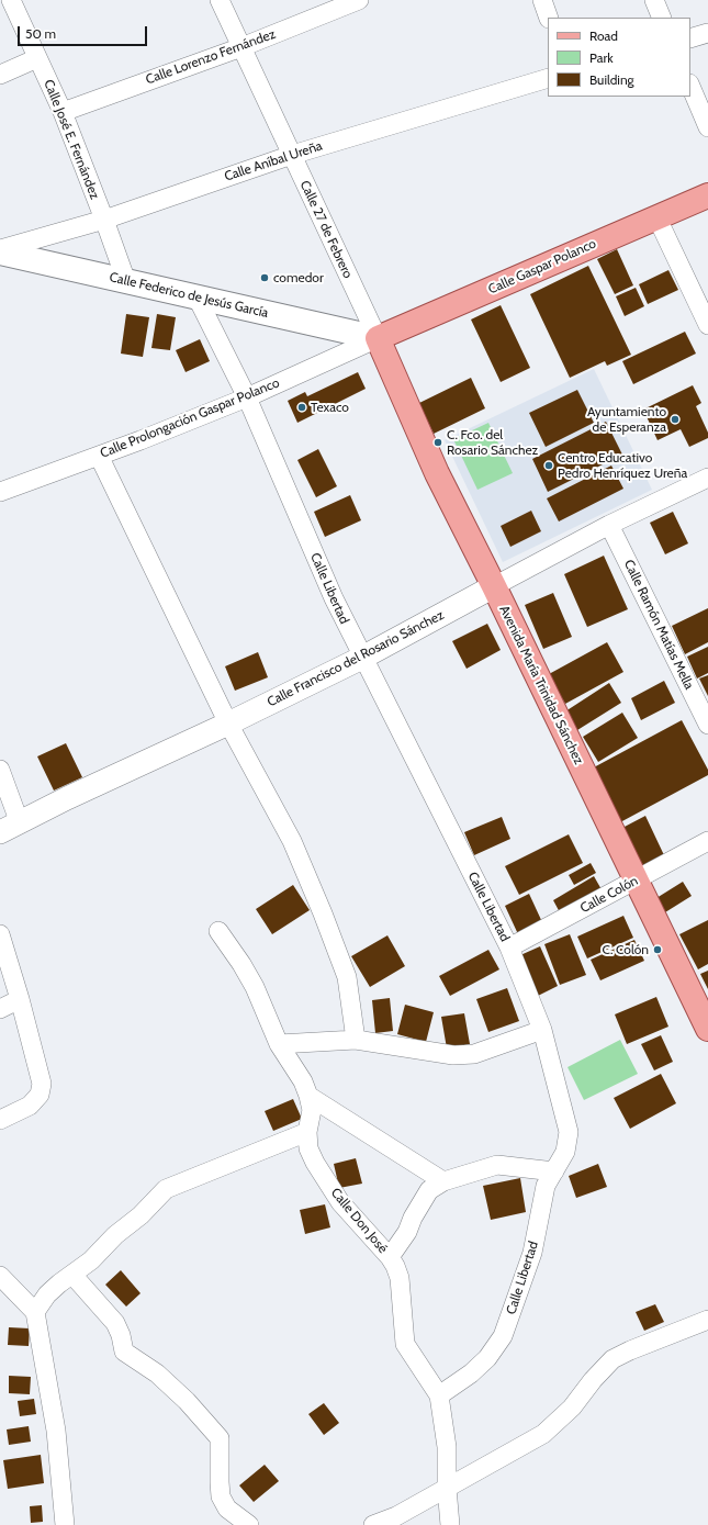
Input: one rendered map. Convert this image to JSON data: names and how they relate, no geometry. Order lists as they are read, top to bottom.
{
  "streets": {
    "main road": ["Calle Gaspar Polanco", "Calle Federico de Jesús García", "Avenida María Trinidad Sánchez"],
    "street": [
      "Calle Lorenzo Fernández",
      "Calle José E. Fernández",
      "Calle Aníbal Ureña",
      "Calle 27 de Febrero",
      "Calle Prolongación Gaspar Polanco",
      "Calle Libertad",
      "Calle Ramón Matías Mella",
      "Calle Francisco del Rosario Sánchez",
      "Calle Colón",
      "Calle Don José"
    ]
  },
  "crossings": [
    ["Calle Lorenzo Fernández", "Calle José E. Fernández"],
    ["Calle Lorenzo Fernández", "Calle 27 de Febrero"],
    ["Calle José E. Fernández", "Calle Aníbal Ureña"],
    ["Calle José E. Fernández", "Calle Federico de Jesús García"],
    ["Calle Aníbal Ureña", "Calle 27 de Febrero"],
    ["Calle Aníbal Ureña", "Calle Federico de Jesús García"],
    ["Calle 27 de Febrero", "Calle Gaspar Polanco"],
    ["Calle 27 de Febrero", "Calle Federico de Jesús García"],
    ["Calle 27 de Febrero", "Calle Prolongación Gaspar Polanco"],
    ["Calle 27 de Febrero", "Avenida María Trinidad Sánchez"],
    ["Calle Gaspar Polanco", "Calle Federico de Jesús García"],
    ["Calle Gaspar Polanco", "Calle Prolongación Gaspar Polanco"],
    ["Calle Gaspar Polanco", "Avenida María Trinidad Sánchez"],
    ["Calle Federico de Jesús García", "Calle Prolongación Gaspar Polanco"],
    ["Calle Federico de Jesús García", "Calle Libertad"],
    ["Calle Federico de Jesús García", "Avenida María Trinidad Sánchez"],
    ["Calle Prolongación Gaspar Polanco", "Calle Libertad"],
    ["Calle Prolongación Gaspar Polanco", "Avenida María Trinidad Sánchez"],
    ["Calle Libertad", "Calle Francisco del Rosario Sánchez"],
    ["Calle Libertad", "Calle Colón"],
    ["Calle Libertad", "Calle Don José"],
    ["Calle Ramón Matías Mella", "Calle Francisco del Rosario Sánchez"],
    ["Calle Francisco del Rosario Sánchez", "Avenida María Trinidad Sánchez"],
    ["Avenida María Trinidad Sánchez", "Calle Colón"]
  ],
  "places": [
    "comedor",
    "Texaco",
    "Ayuntamiento de Esperanza",
    "C. Fco. del Rosario Sánchez",
    "Centro Educativo Pedro Henríquez Ureña",
    "C. Colón"
  ],
  "legend": ["Road", "Park", "Building"],
  "scale_bar": "50 m"
}
